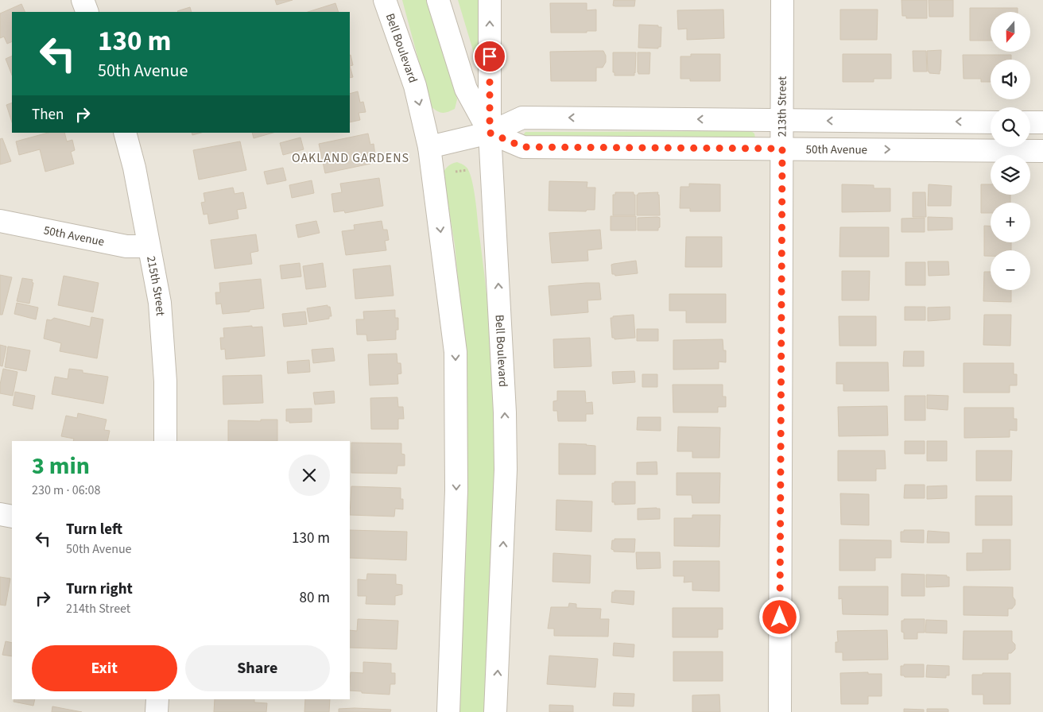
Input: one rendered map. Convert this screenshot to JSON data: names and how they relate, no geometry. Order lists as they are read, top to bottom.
{
  "streets": {
    "street": [
      "Bell Boulevard",
      "213th Street",
      "50th Avenue",
      "215th Street"
    ]
  },
  "crossings": [
    ["Bell Boulevard", "50th Avenue"],
    ["213th Street", "50th Avenue"],
    ["50th Avenue", "215th Street"]
  ],
  "districts": ["OAKLAND GARDENS"],
  "north": "bottom",
  "page": {
    "map_buttons": ["+", "−"],
    "turn": ["130 m", "50th Avenue"],
    "then": "Then",
    "heading": ["3 min", "230 m · 06:08"],
    "list": [
      {
        "name": "Turn left",
        "note": "50th Avenue",
        "value": "130 m"
      },
      {
        "name": "Turn right",
        "note": "214th Street",
        "value": "80 m"
      }
    ],
    "buttons": ["Exit", "Share"]
  }
}
